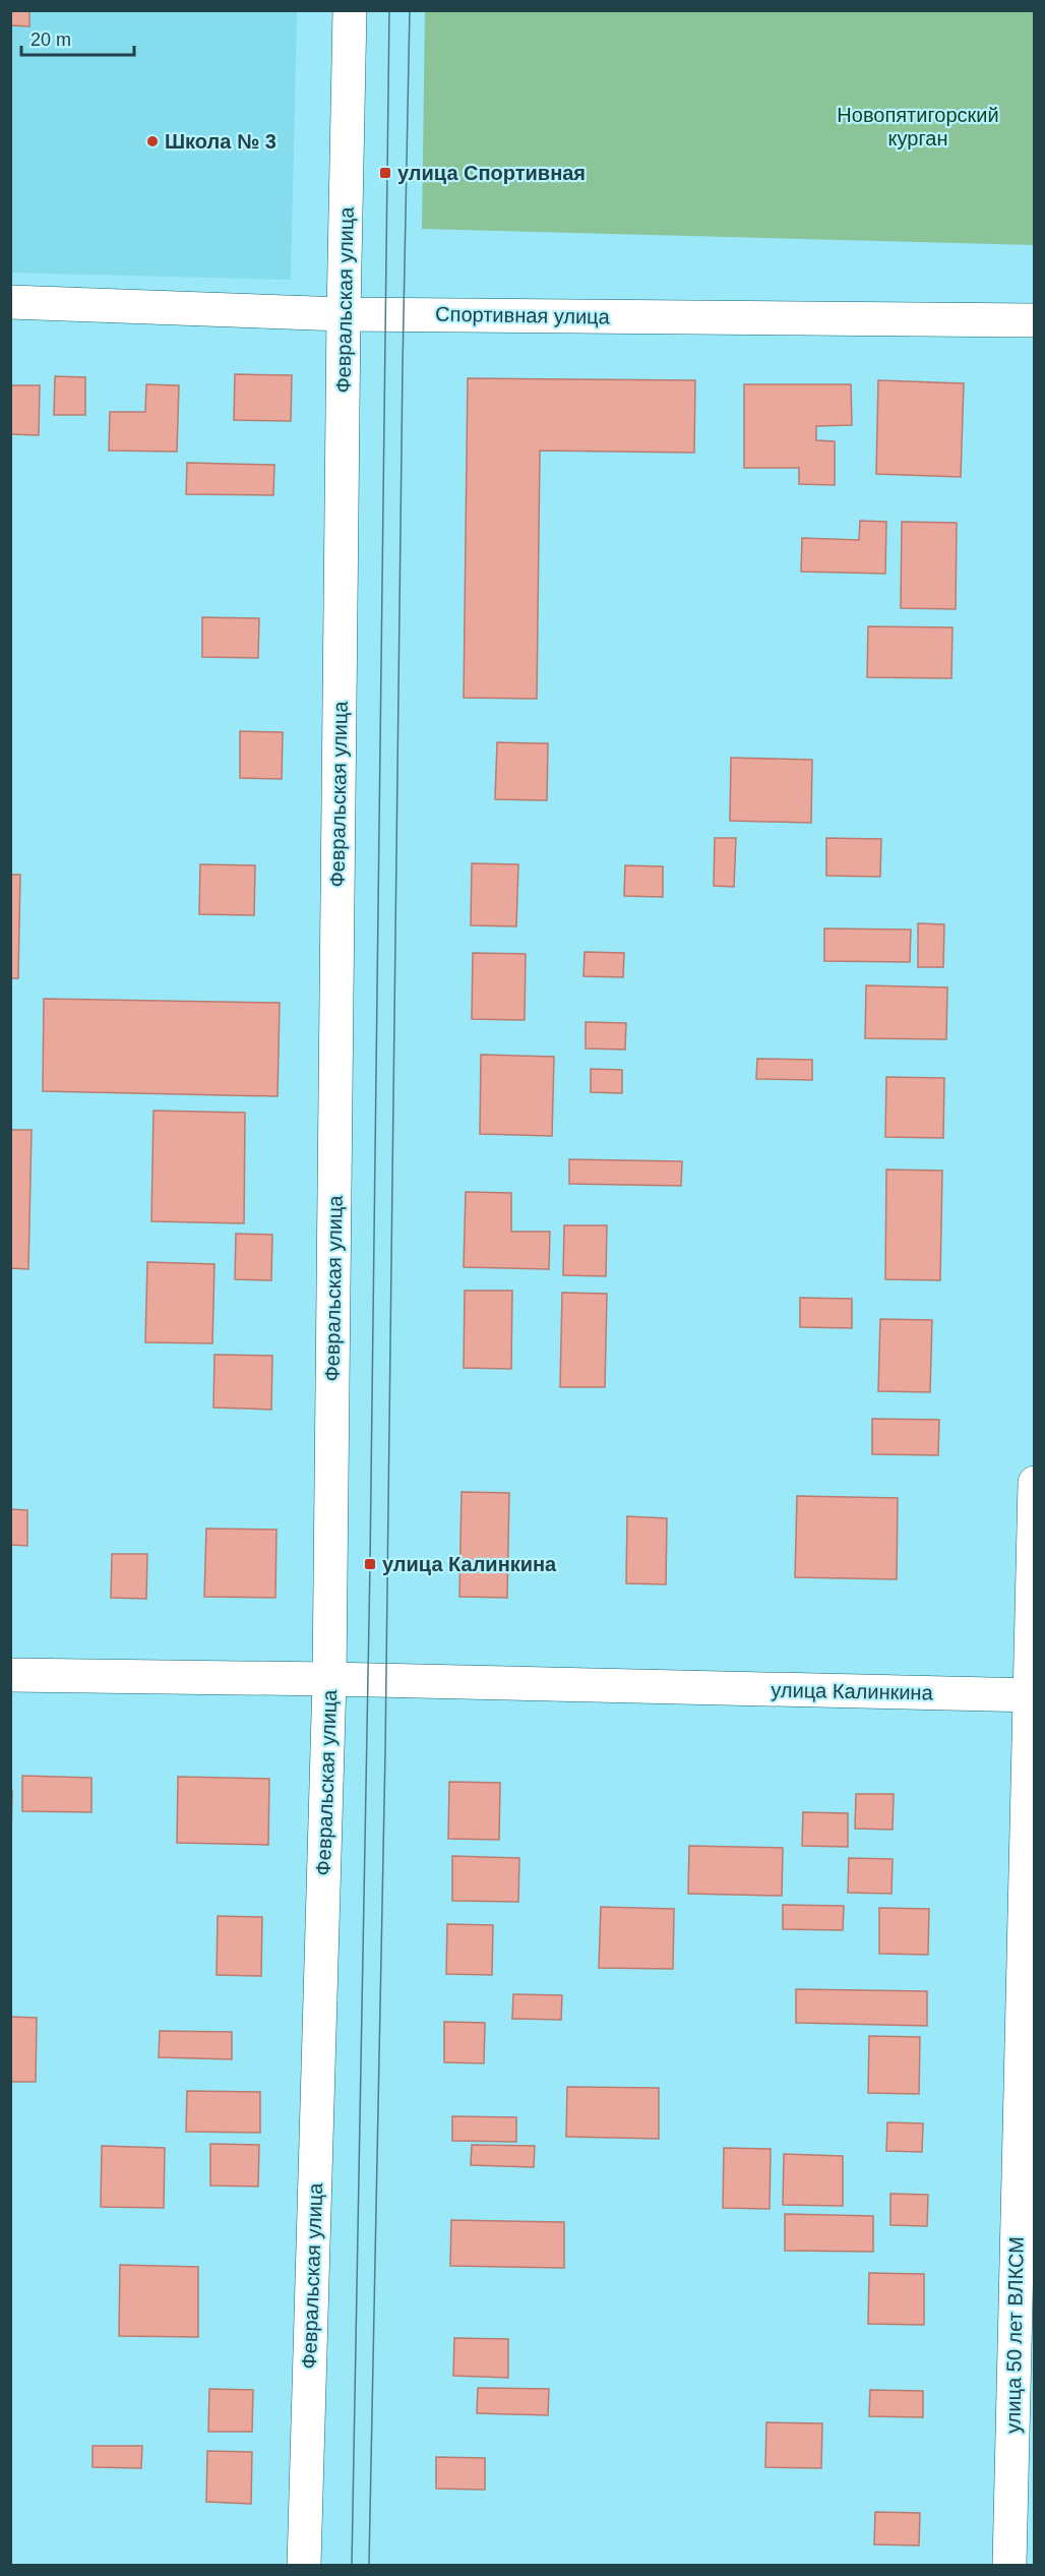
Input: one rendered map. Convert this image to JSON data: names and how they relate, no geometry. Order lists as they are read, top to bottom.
{
  "streets": {
    "street": [
      "Февральская улица",
      "Спортивная улица",
      "улица Калинкина",
      "улица 50 лет ВЛКСМ"
    ]
  },
  "crossings": [
    ["Февральская улица", "Спортивная улица"],
    ["Февральская улица", "улица Калинкина"],
    ["улица Калинкина", "улица 50 лет ВЛКСМ"]
  ],
  "parks": ["Новопятигорский курган"],
  "places": {
    "other": ["Школа № 3"],
    "transit": ["улица Спортивная", "улица Калинкина"]
  },
  "scale_bar": "20 m"
}
